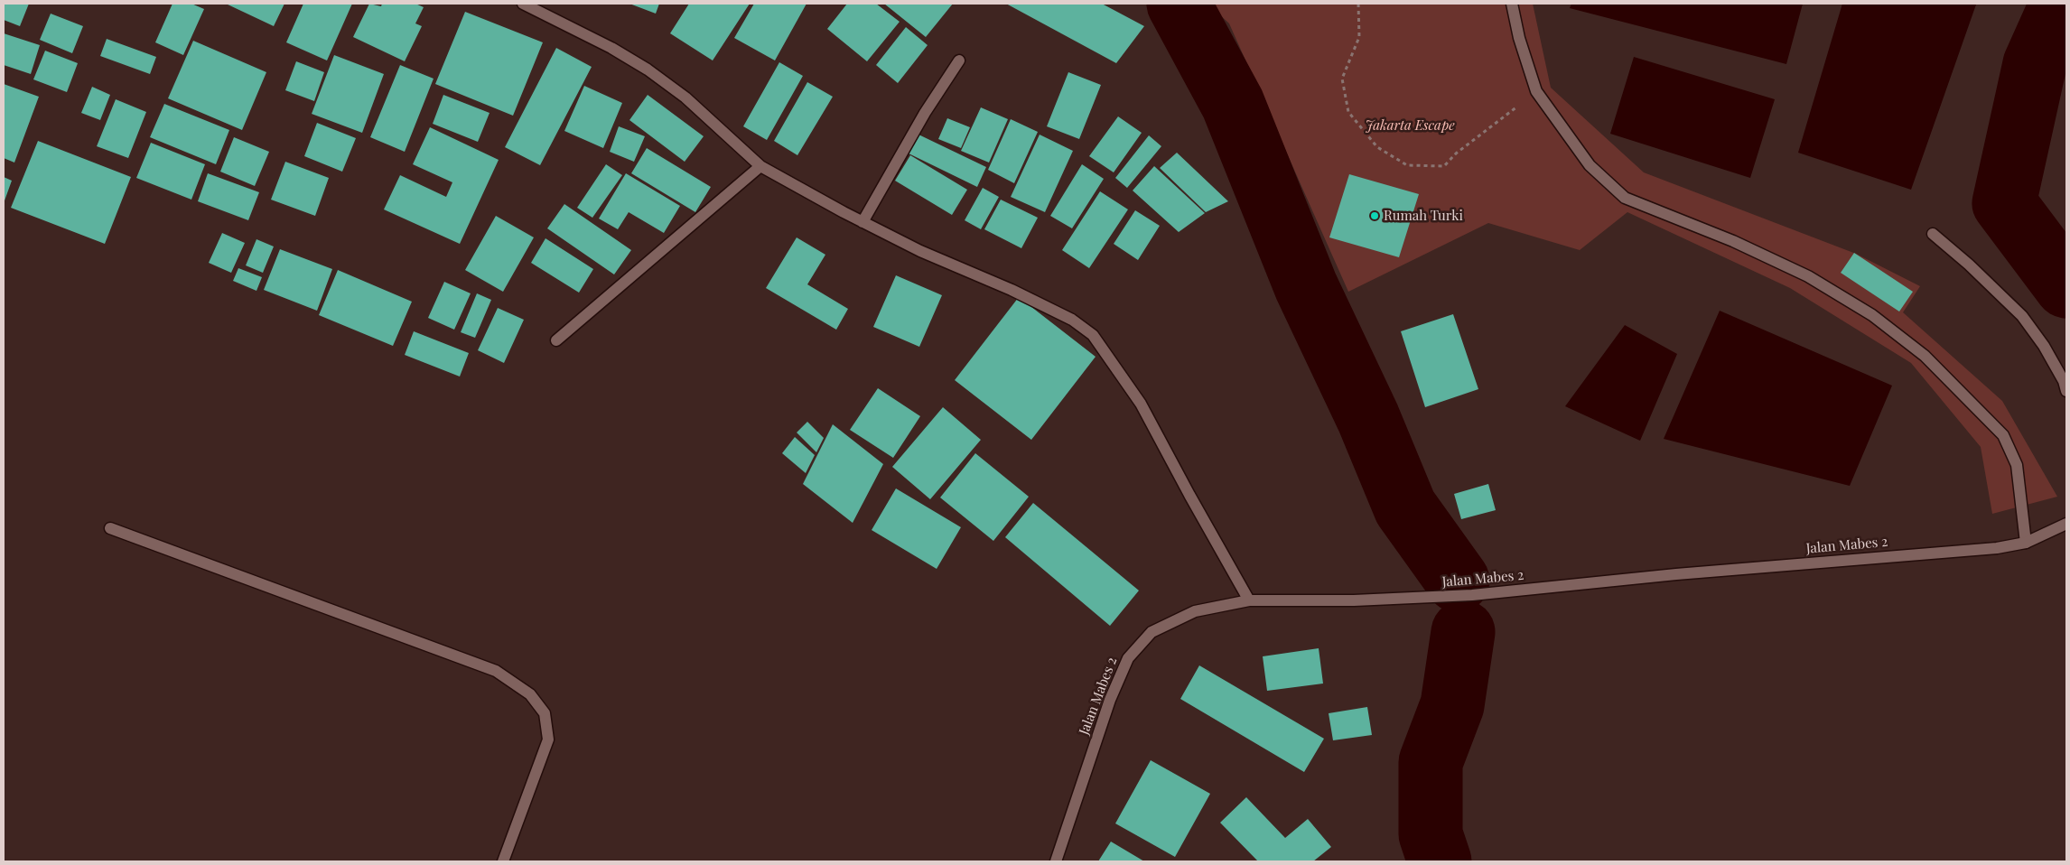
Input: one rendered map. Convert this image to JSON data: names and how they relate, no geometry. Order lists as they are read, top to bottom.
{
  "streets": {
    "street": ["Jalan Mabes 2"]
  },
  "parks": ["Jakarta Escape"],
  "places": ["Rumah Turki"]
}
